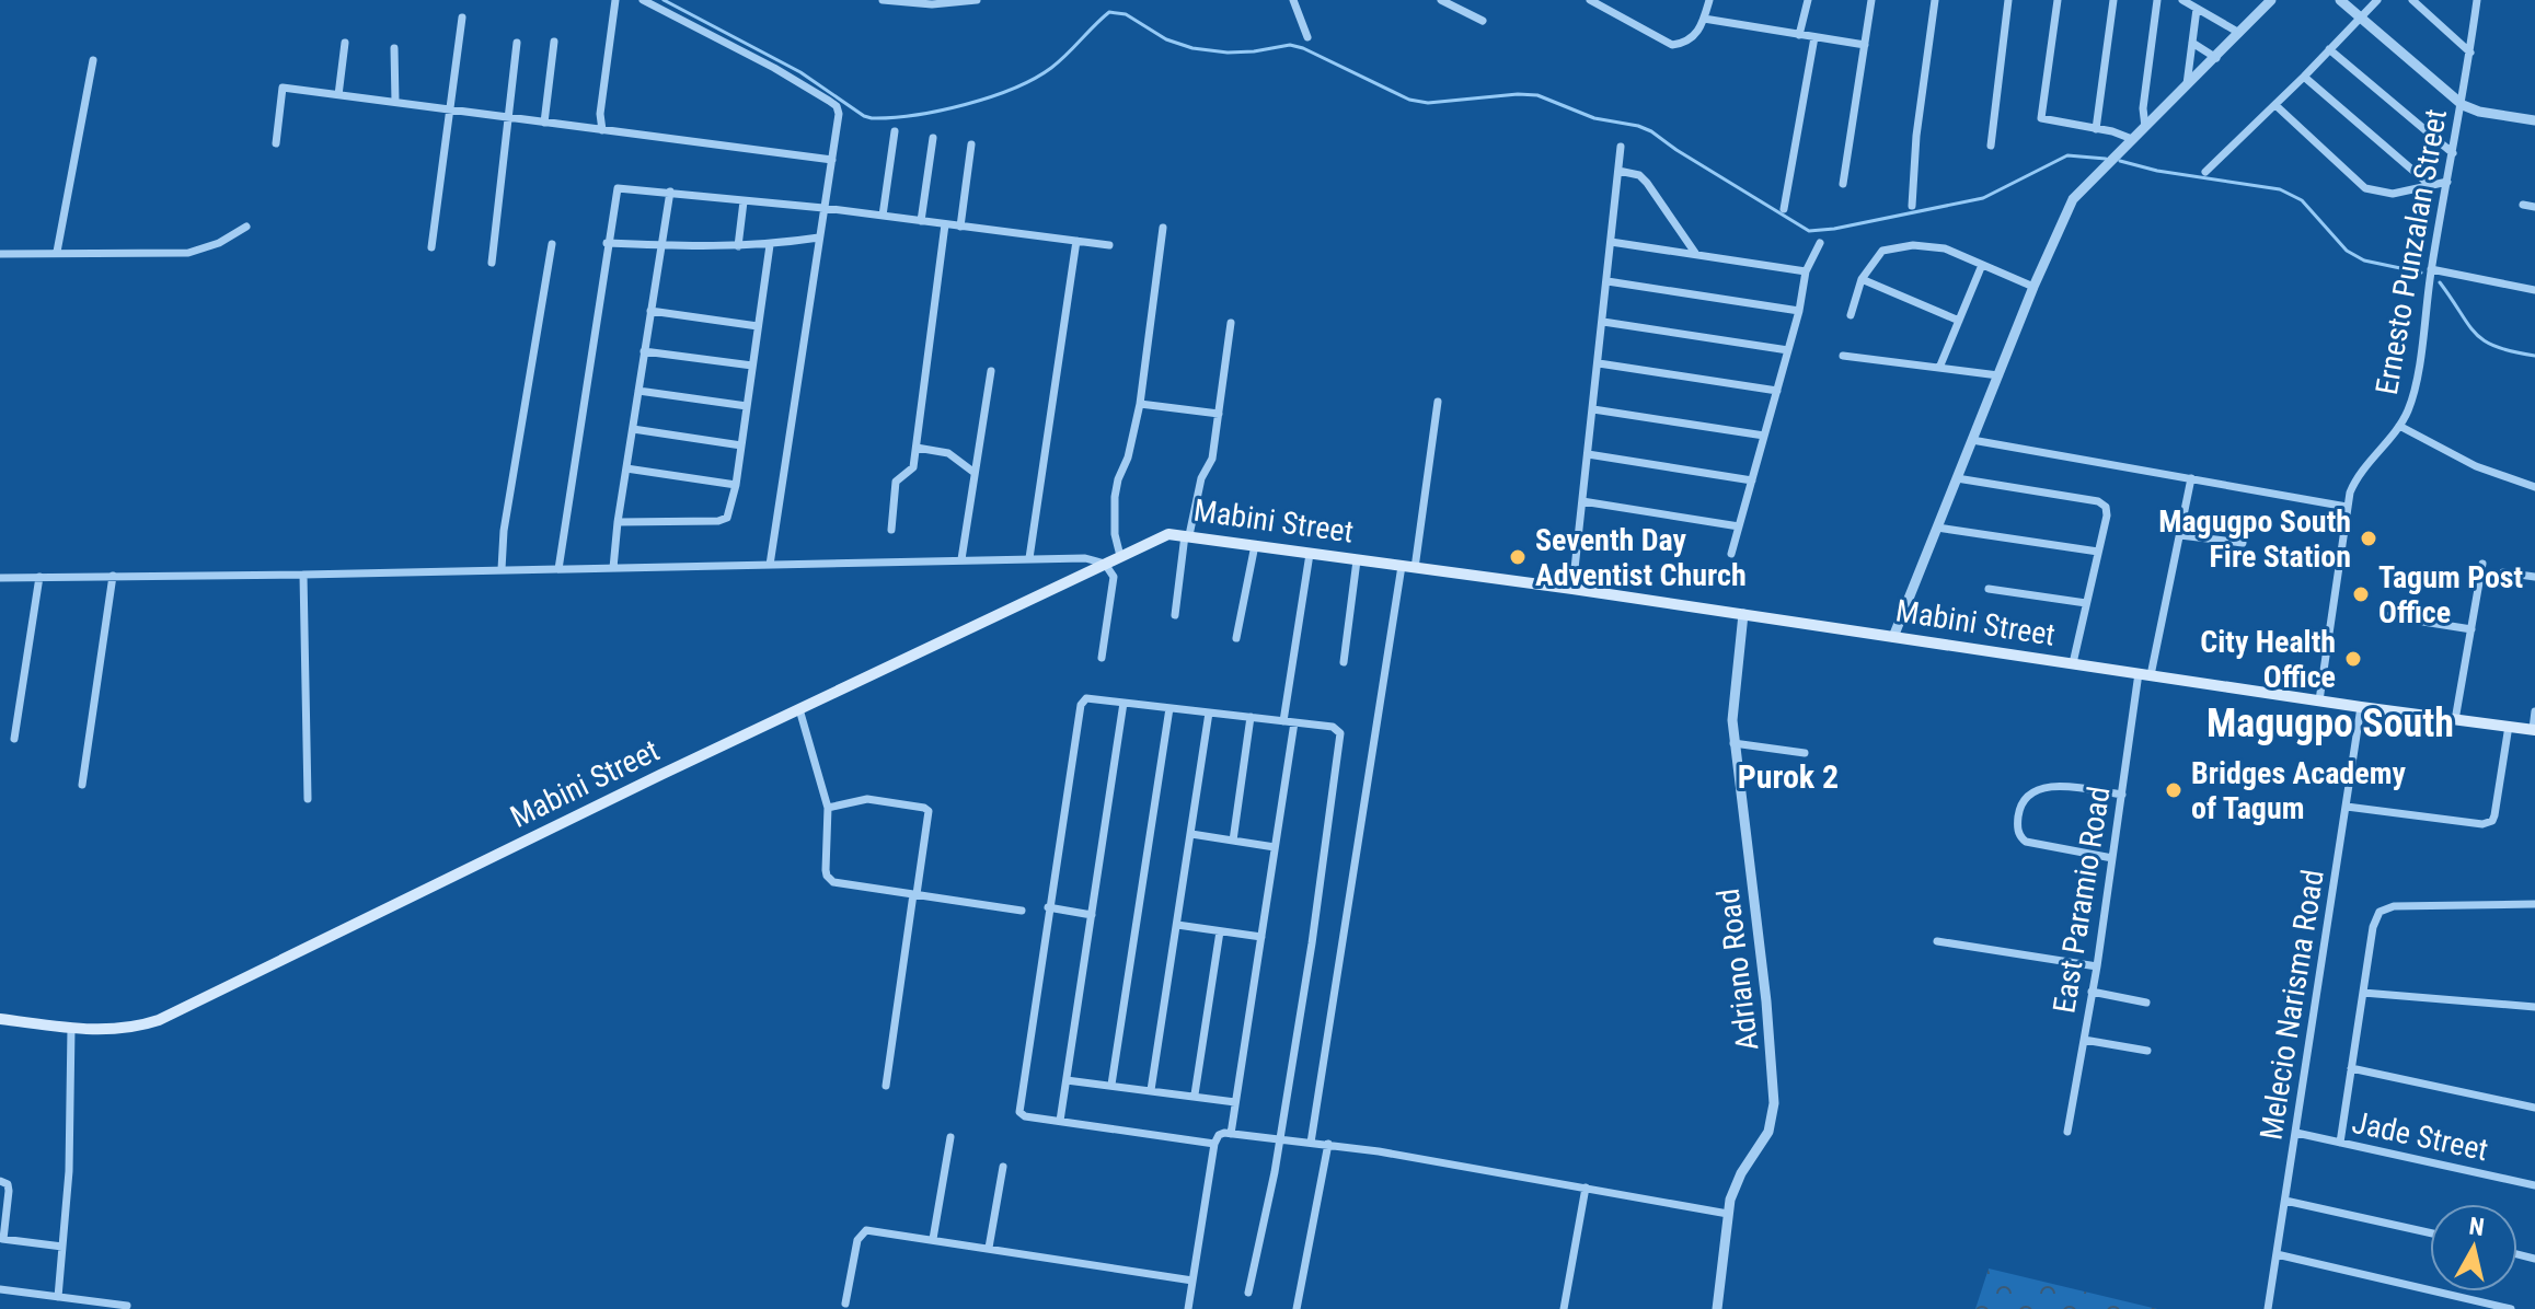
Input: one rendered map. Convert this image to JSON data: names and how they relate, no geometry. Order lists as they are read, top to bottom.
{
  "streets": {
    "main road": ["Mabini Street"],
    "street": [
      "Ernesto Punzalan Street",
      "East Paramio Road",
      "Adriano Road",
      "Melecio Narisma Road",
      "Jade Street"
    ]
  },
  "crossings": [
    ["Ernesto Punzalan Street", "Mabini Street"],
    ["Mabini Street", "East Paramio Road"],
    ["Mabini Street", "Adriano Road"],
    ["Mabini Street", "Melecio Narisma Road"],
    ["Melecio Narisma Road", "Jade Street"]
  ],
  "districts": ["Magugpo South", "Purok 2"],
  "places": [
    "Magugpo South Fire Station",
    "Seventh Day Adventist Church",
    "Tagum Post Office",
    "City Health Office",
    "Bridges Academy of Tagum"
  ],
  "north": "top"
}
